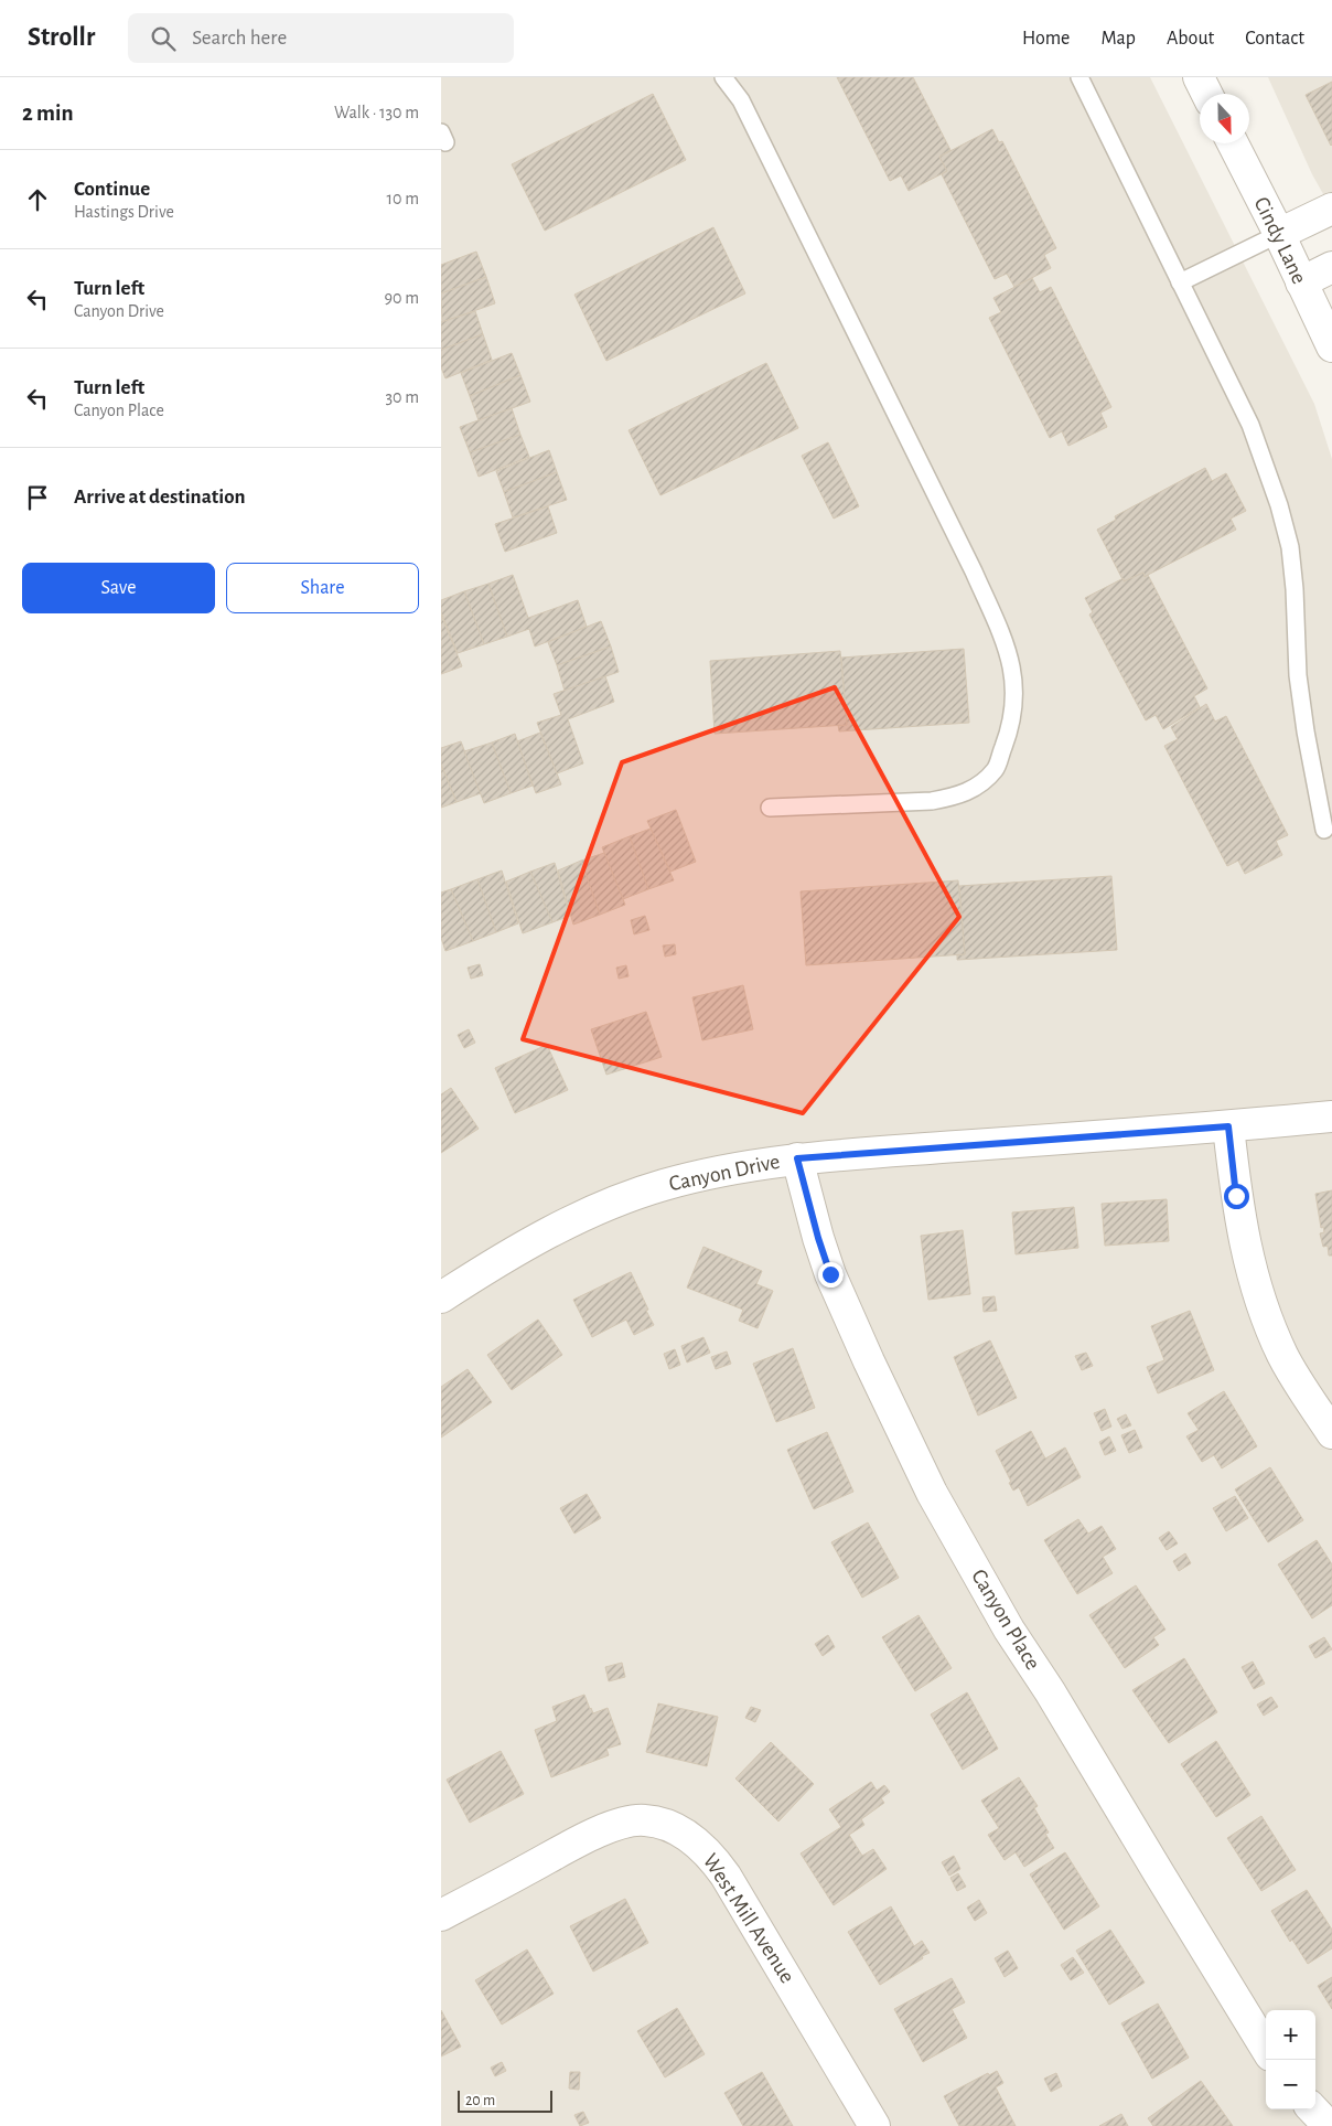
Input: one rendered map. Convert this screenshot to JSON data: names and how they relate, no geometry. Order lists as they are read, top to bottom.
{
  "streets": {
    "street": [
      "Cindy Lane",
      "Canyon Drive",
      "Canyon Place",
      "West Mill Avenue"
    ]
  },
  "crossings": [
    ["Canyon Drive", "Canyon Place"]
  ],
  "scale_bar": "20 m",
  "north": "bottom",
  "page": {
    "header": "Strollr",
    "search": "Search here",
    "nav": [
      "Home",
      "Map",
      "About",
      "Contact"
    ],
    "heading": ["2 min", "Walk · 130 m"],
    "list": [
      ["Continue", "Hastings Drive", "10 m"],
      ["Turn left", "Canyon Drive", "90 m"],
      ["Turn left", "Canyon Place", "30 m"],
      "Arrive at destination"
    ],
    "buttons": ["Save", "Share"],
    "map_buttons": ["+", "−"],
    "scale": "20 m"
  }
}
